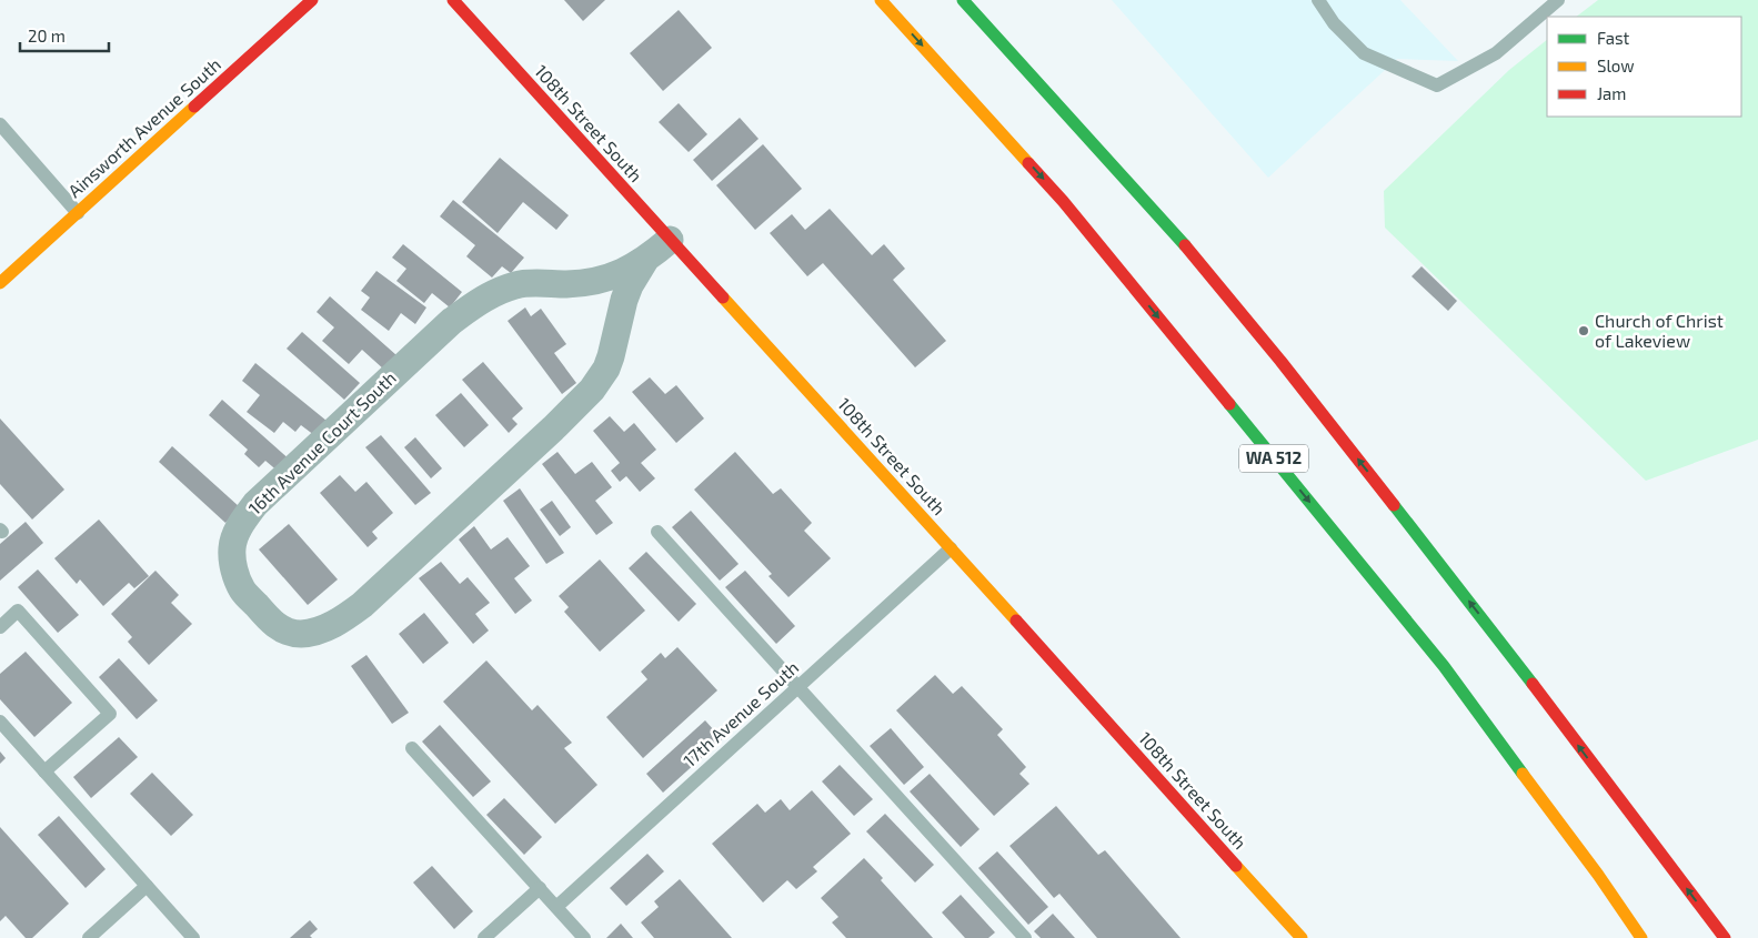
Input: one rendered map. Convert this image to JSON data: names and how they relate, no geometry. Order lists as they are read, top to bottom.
{
  "streets": {
    "main road": ["108th Street South", "Ainsworth Avenue South", "WA 512"],
    "street": ["16th Avenue Court South"],
    "lane": ["17th Avenue South"]
  },
  "crossings": [
    ["108th Street South", "16th Avenue Court South"],
    ["108th Street South", "17th Avenue South"]
  ],
  "places": ["Church of Christ of Lakeview"],
  "legend": ["Fast", "Slow", "Jam"],
  "scale_bar": "20 m"
}
